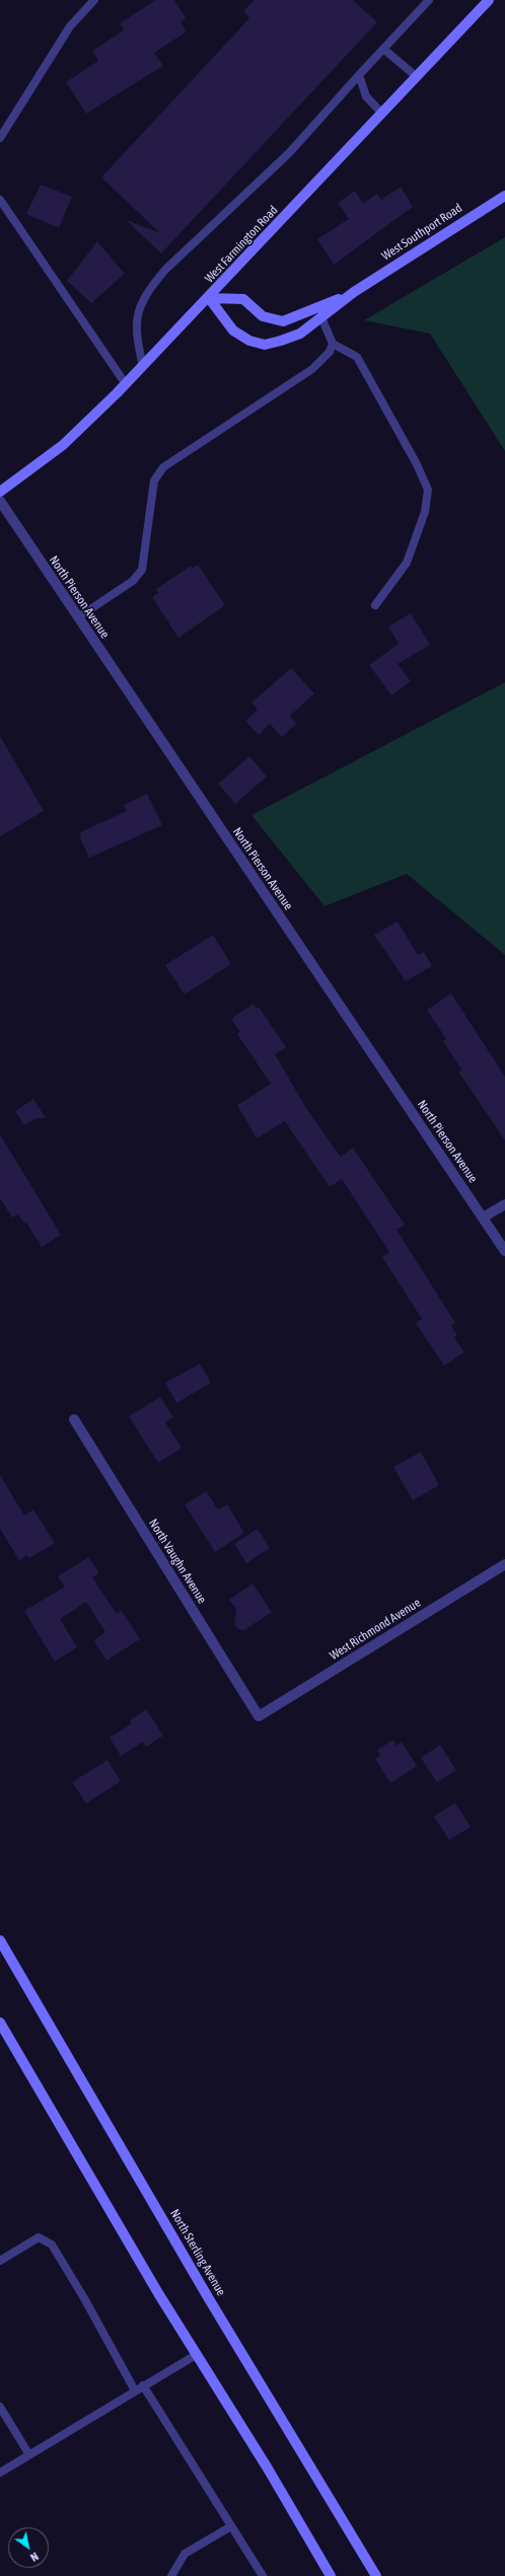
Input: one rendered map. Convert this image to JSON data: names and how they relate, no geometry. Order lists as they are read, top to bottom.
{
  "streets": {
    "main road": ["West Southport Road", "West Farmington Road", "North Sterling Avenue"],
    "street": ["North Pierson Avenue", "North Vaughn Avenue", "West Richmond Avenue"]
  },
  "crossings": [
    ["West Southport Road", "West Farmington Road"],
    ["North Vaughn Avenue", "West Richmond Avenue"]
  ],
  "north": "bottom right"
}
